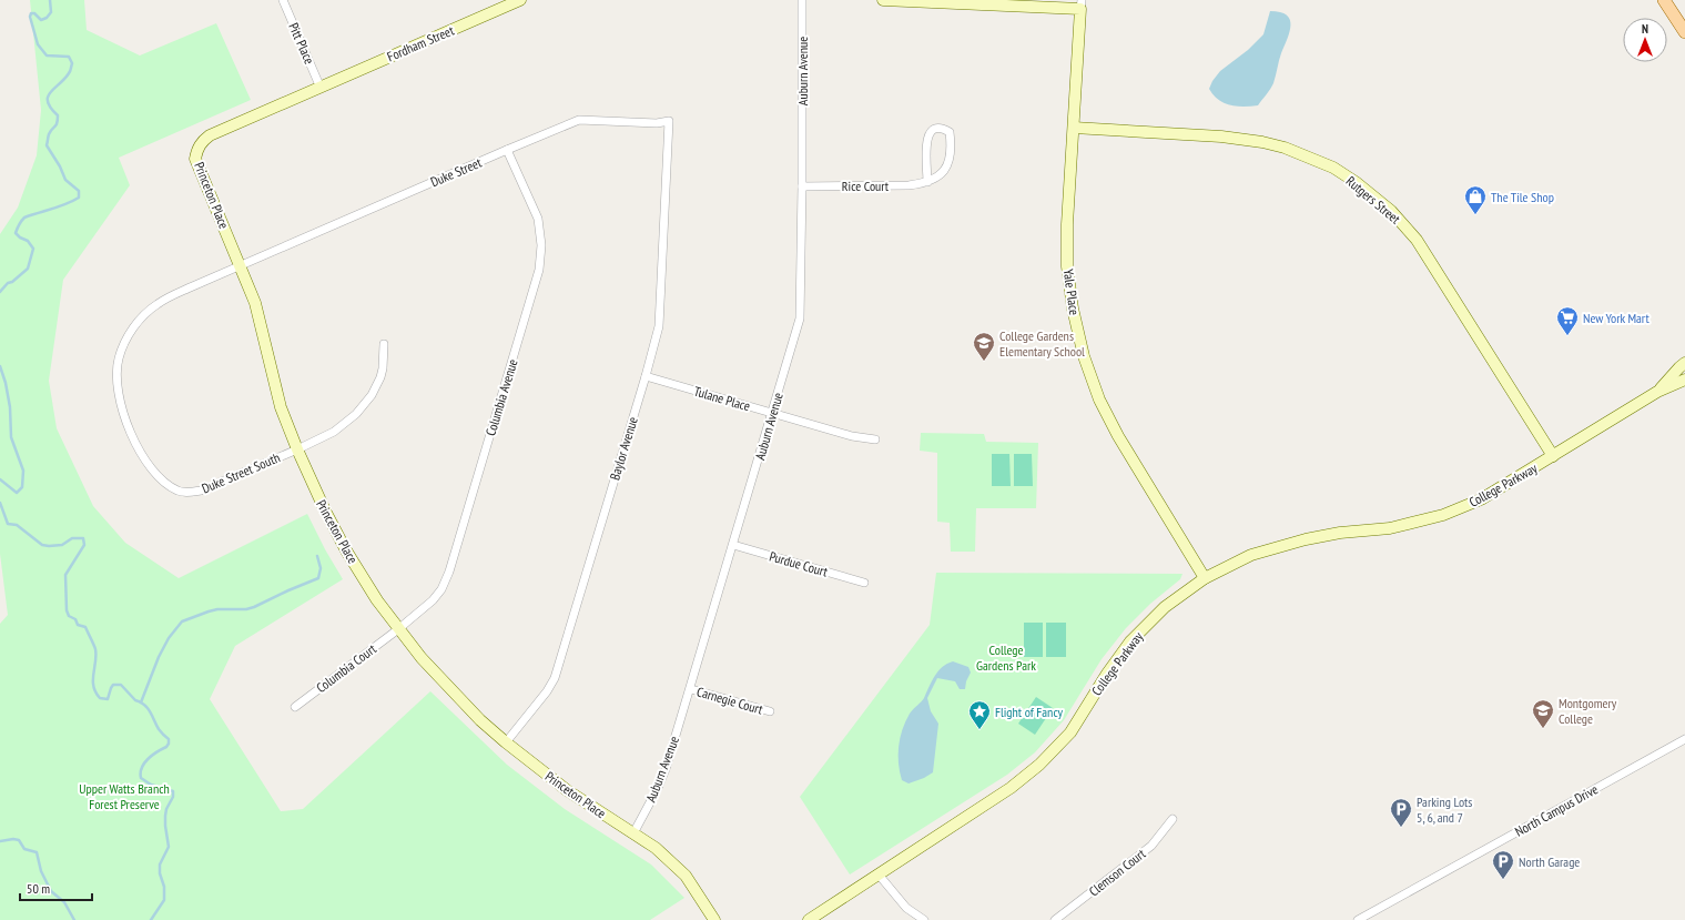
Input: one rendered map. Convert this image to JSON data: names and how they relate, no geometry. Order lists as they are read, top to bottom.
{
  "streets": {
    "street": [
      "Pitt Place",
      "Fordham Street",
      "Auburn Avenue",
      "Duke Street",
      "Rice Court",
      "Princeton Place",
      "Rutgers Street",
      "Yale Place",
      "Columbia Avenue",
      "Tulane Place",
      "Baylor Avenue",
      "Duke Street South",
      "College Parkway",
      "Purdue Court",
      "Columbia Court",
      "Carnegie Court",
      "North Campus Drive",
      "Clemson Court"
    ]
  },
  "crossings": [
    ["Pitt Place", "Fordham Street"],
    ["Pitt Place", "Princeton Place"],
    ["Fordham Street", "Princeton Place"],
    ["Auburn Avenue", "Rice Court"],
    ["Auburn Avenue", "Princeton Place"],
    ["Auburn Avenue", "Tulane Place"],
    ["Auburn Avenue", "Purdue Court"],
    ["Auburn Avenue", "Carnegie Court"],
    ["Duke Street", "Princeton Place"],
    ["Duke Street", "Columbia Avenue"],
    ["Duke Street", "Baylor Avenue"],
    ["Duke Street", "Duke Street South"],
    ["Princeton Place", "Columbia Avenue"],
    ["Princeton Place", "Baylor Avenue"],
    ["Princeton Place", "Duke Street South"],
    ["Princeton Place", "Columbia Court"],
    ["Rutgers Street", "Yale Place"],
    ["Rutgers Street", "College Parkway"],
    ["Yale Place", "College Parkway"],
    ["Columbia Avenue", "Columbia Court"],
    ["Tulane Place", "Baylor Avenue"]
  ],
  "parks": ["College Gardens Park", "Upper Watts Branch Forest Preserve"],
  "places": {
    "shop": ["The Tile Shop"],
    "supermarket": ["New York Mart"],
    "school or university": ["College Gardens Elementary School", "Montgomery College"],
    "place": ["Flight of Fancy"],
    "parking": ["Parking Lots 5, 6, and 7", "North Garage"]
  },
  "scale_bar": "50 m",
  "north": "top"
}
